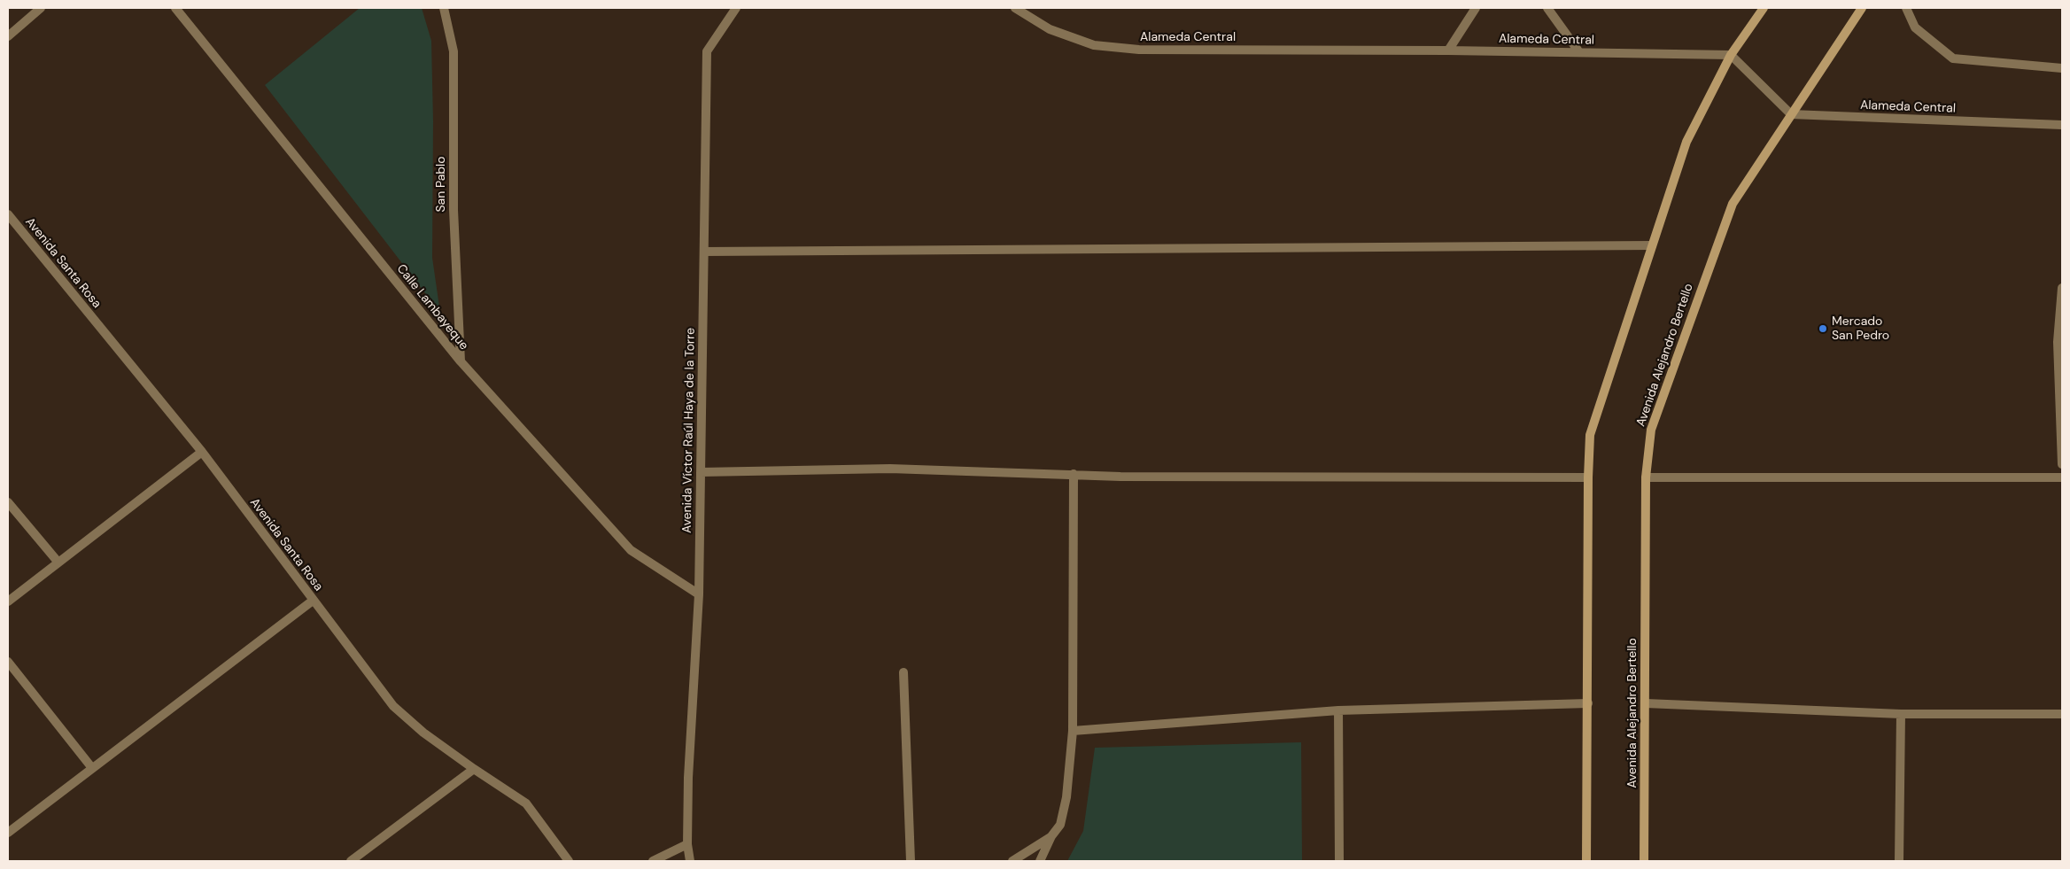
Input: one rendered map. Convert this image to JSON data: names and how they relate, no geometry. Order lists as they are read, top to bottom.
{
  "streets": {
    "main road": ["Avenida Alejandro Bertello"],
    "street": [
      "Alameda Central",
      "San Pablo",
      "Avenida Santa Rosa",
      "Calle Lambayeque",
      "Avenida Víctor Raúl Haya de la Torre"
    ]
  },
  "crossings": [
    ["Alameda Central", "Avenida Alejandro Bertello"],
    ["San Pablo", "Calle Lambayeque"],
    ["Calle Lambayeque", "Avenida Víctor Raúl Haya de la Torre"]
  ],
  "places": ["Mercado San Pedro"]
}
